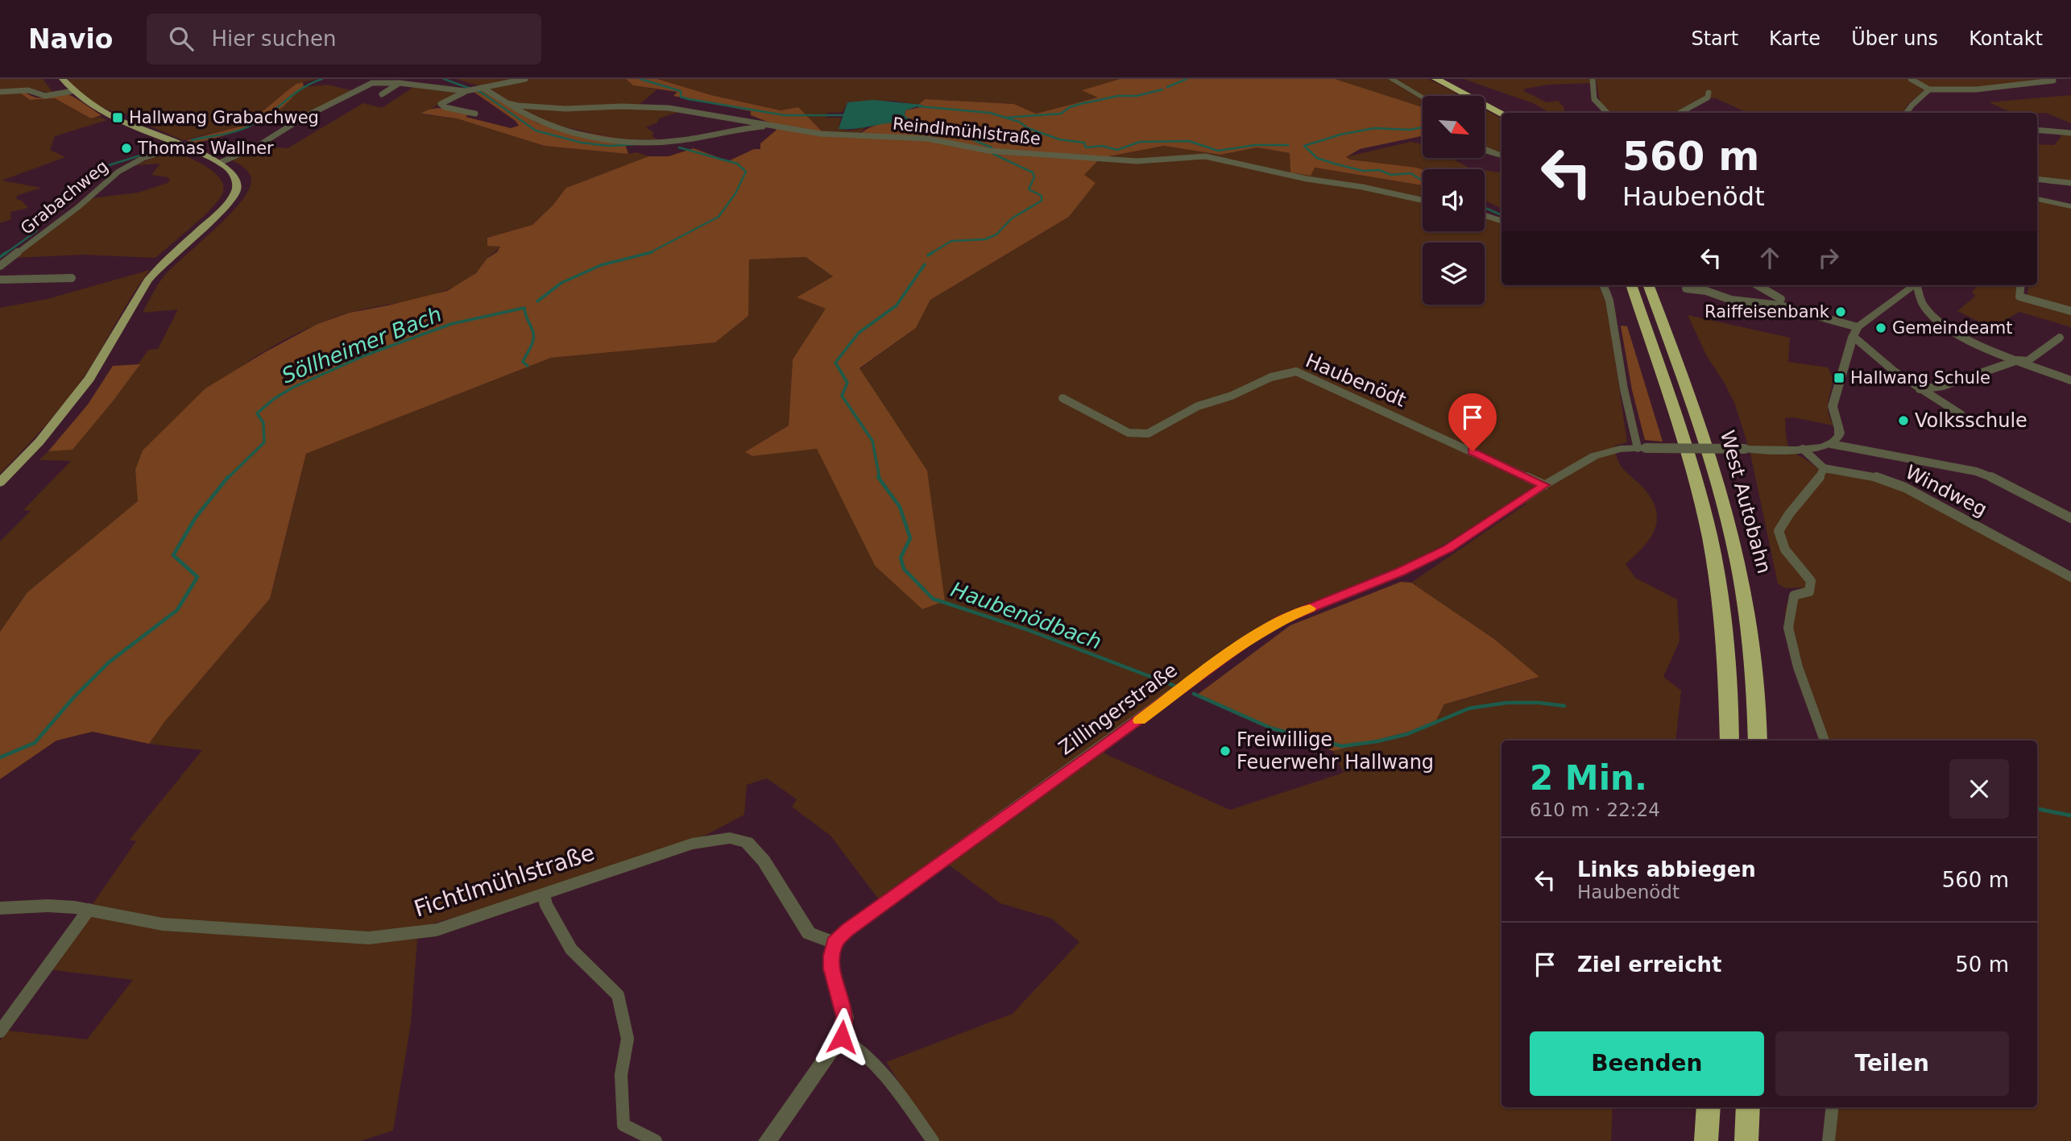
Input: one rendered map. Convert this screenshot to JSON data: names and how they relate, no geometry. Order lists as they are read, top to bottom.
{
  "streets": {
    "highway": ["West Autobahn"],
    "street": [
      "Reindlmühlstraße",
      "Grabachweg",
      "Haubenödt",
      "Windweg",
      "Zillingerstraße",
      "Fichtlmühlstraße"
    ]
  },
  "crossings": [
    ["Haubenödt", "Zillingerstraße"],
    ["Zillingerstraße", "Fichtlmühlstraße"]
  ],
  "water": ["Söllheimer Bach", "Haubenödbach"],
  "places": {
    "transit": ["Hallwang Grabachweg", "Hallwang Schule"],
    "other": [
      "Thomas Wallner",
      "Raiffeisenbank",
      "Gemeindeamt",
      "Volksschule",
      "Freiwillige Feuerwehr Hallwang"
    ]
  },
  "north": "bottom right",
  "page": {
    "header": "Navio",
    "search": "Hier suchen",
    "nav": [
      "Start",
      "Karte",
      "Über uns",
      "Kontakt"
    ],
    "turn": ["560 m", "Haubenödt"],
    "heading": ["2 Min.", "610 m · 22:24"],
    "list": [
      {
        "name": "Links abbiegen",
        "note": "Haubenödt",
        "value": "560 m"
      },
      {
        "name": "Ziel erreicht",
        "value": "50 m"
      }
    ],
    "buttons": ["Beenden", "Teilen"]
  }
}
